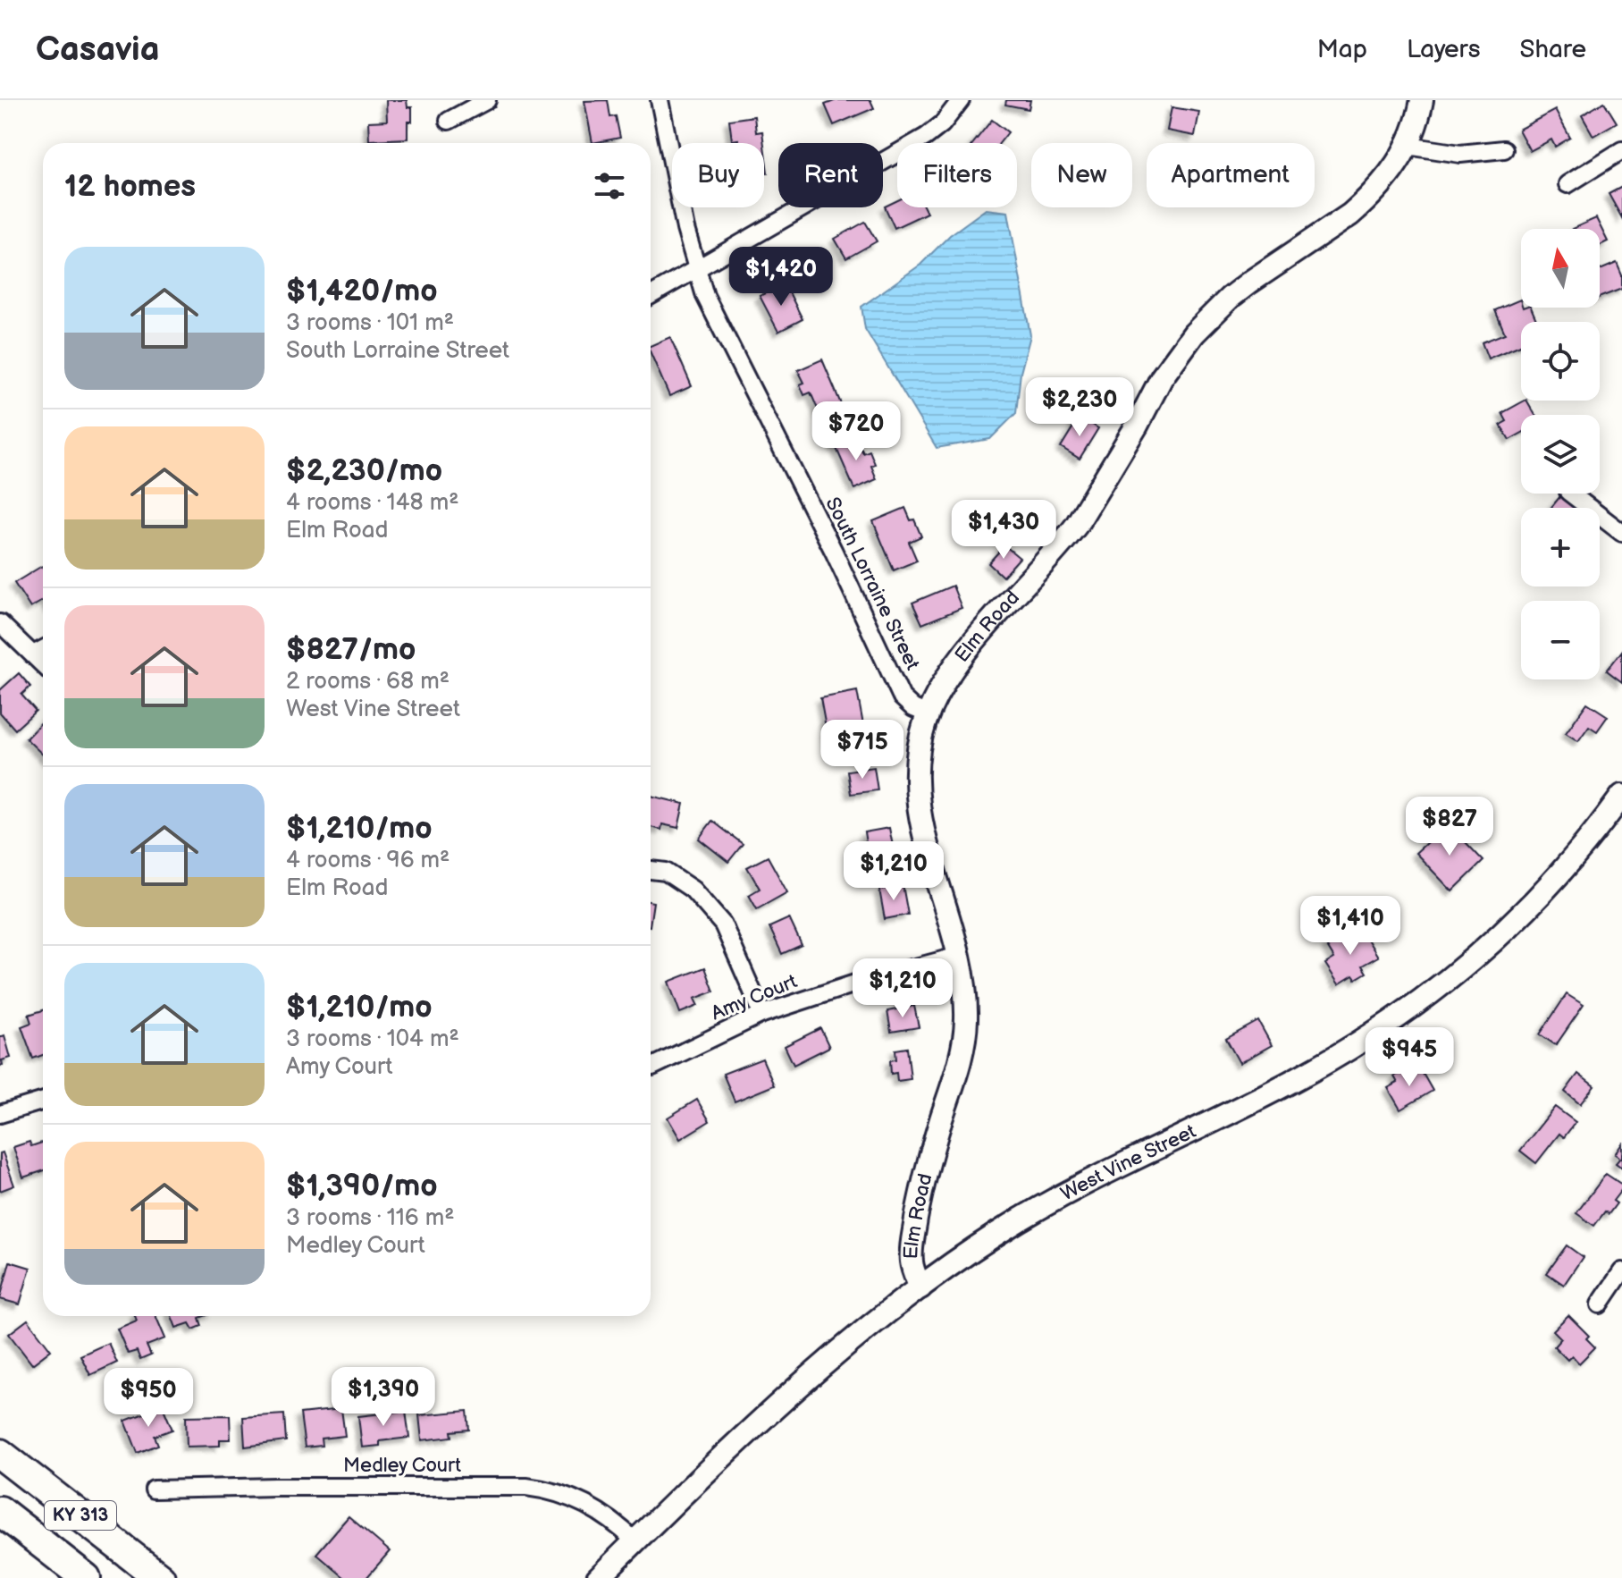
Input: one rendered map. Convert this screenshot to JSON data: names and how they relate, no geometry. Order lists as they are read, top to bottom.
{
  "streets": {
    "highway": ["KY 313"],
    "street": [
      "South Lorraine Street",
      "Elm Road",
      "Amy Court",
      "West Vine Street",
      "Medley Court"
    ]
  },
  "crossings": [
    ["South Lorraine Street", "Elm Road"],
    ["Elm Road", "Amy Court"],
    ["Elm Road", "West Vine Street"],
    ["West Vine Street", "Medley Court"]
  ],
  "north": "top",
  "page": {
    "header": "Casavia",
    "nav": ["Map", "Layers", "Share"],
    "chip": [
      "Buy",
      "Rent",
      "Filters",
      "New",
      "Apartment"
    ],
    "heading": "12 homes",
    "map_buttons": ["+", "−"],
    "list": [
      {
        "name": "$1,420/mo",
        "note": "3 rooms · 101 m² · South Lorraine Street"
      },
      {
        "name": "$2,230/mo",
        "note": "4 rooms · 148 m² · Elm Road"
      },
      {
        "name": "$827/mo",
        "note": "2 rooms · 68 m² · West Vine Street"
      },
      {
        "name": "$1,210/mo",
        "note": "4 rooms · 96 m² · Elm Road"
      },
      {
        "name": "$1,210/mo",
        "note": "3 rooms · 104 m² · Amy Court"
      },
      {
        "name": "$1,390/mo",
        "note": "3 rooms · 116 m² · Medley Court"
      }
    ],
    "price": [
      "$1,420",
      "$2,230",
      "$720",
      "$1,430",
      "$715",
      "$827",
      "$1,210",
      "$1,410",
      "$1,210",
      "$945",
      "$1,390",
      "$950"
    ]
  }
}
